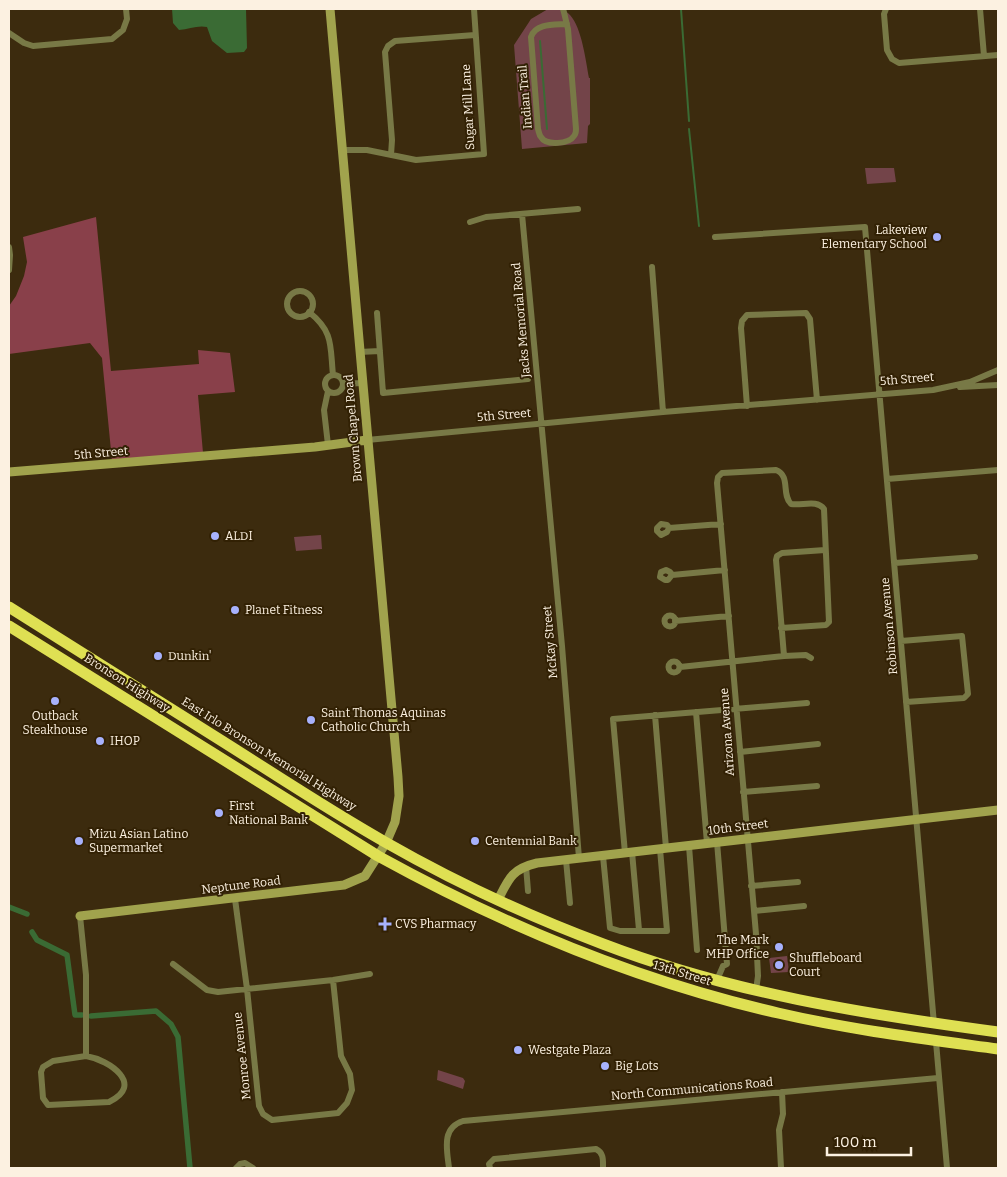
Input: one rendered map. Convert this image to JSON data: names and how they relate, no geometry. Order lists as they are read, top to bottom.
{
  "streets": {
    "highway": ["Bronson Highway", "East Irlo Bronson Memorial Highway", "13th Street"],
    "street": [
      "Indian Trail",
      "Sugar Mill Lane",
      "Jacks Memorial Road",
      "5th Street",
      "Brown Chapel Road",
      "Robinson Avenue",
      "McKay Street",
      "Arizona Avenue",
      "10th Street",
      "Neptune Road",
      "Monroe Avenue",
      "North Communications Road"
    ]
  },
  "crossings": [
    ["Sugar Mill Lane", "Brown Chapel Road"],
    ["Jacks Memorial Road", "5th Street"],
    ["Jacks Memorial Road", "McKay Street"],
    ["5th Street", "Brown Chapel Road"],
    ["5th Street", "Robinson Avenue"],
    ["5th Street", "McKay Street"],
    ["Brown Chapel Road", "East Irlo Bronson Memorial Highway"],
    ["Brown Chapel Road", "Neptune Road"],
    ["Brown Chapel Road", "13th Street"],
    ["Robinson Avenue", "10th Street"],
    ["Robinson Avenue", "13th Street"],
    ["McKay Street", "10th Street"],
    ["Bronson Highway", "East Irlo Bronson Memorial Highway"],
    ["Bronson Highway", "Neptune Road"],
    ["Bronson Highway", "13th Street"],
    ["Arizona Avenue", "10th Street"],
    ["Arizona Avenue", "13th Street"],
    ["East Irlo Bronson Memorial Highway", "Neptune Road"],
    ["East Irlo Bronson Memorial Highway", "13th Street"],
    ["10th Street", "13th Street"],
    ["Neptune Road", "13th Street"],
    ["Neptune Road", "Monroe Avenue"]
  ],
  "places": {
    "other": [
      "Lakeview Elementary School",
      "ALDI",
      "Planet Fitness",
      "Dunkin'",
      "Outback Steakhouse",
      "Saint Thomas Aquinas Catholic Church",
      "IHOP",
      "First National Bank",
      "Mizu Asian Latino Supermarket",
      "Centennial Bank",
      "The Mark MHP Office",
      "Shuffleboard Court",
      "Westgate Plaza",
      "Big Lots"
    ],
    "health": ["CVS Pharmacy"]
  },
  "scale_bar": "100 m"
}
